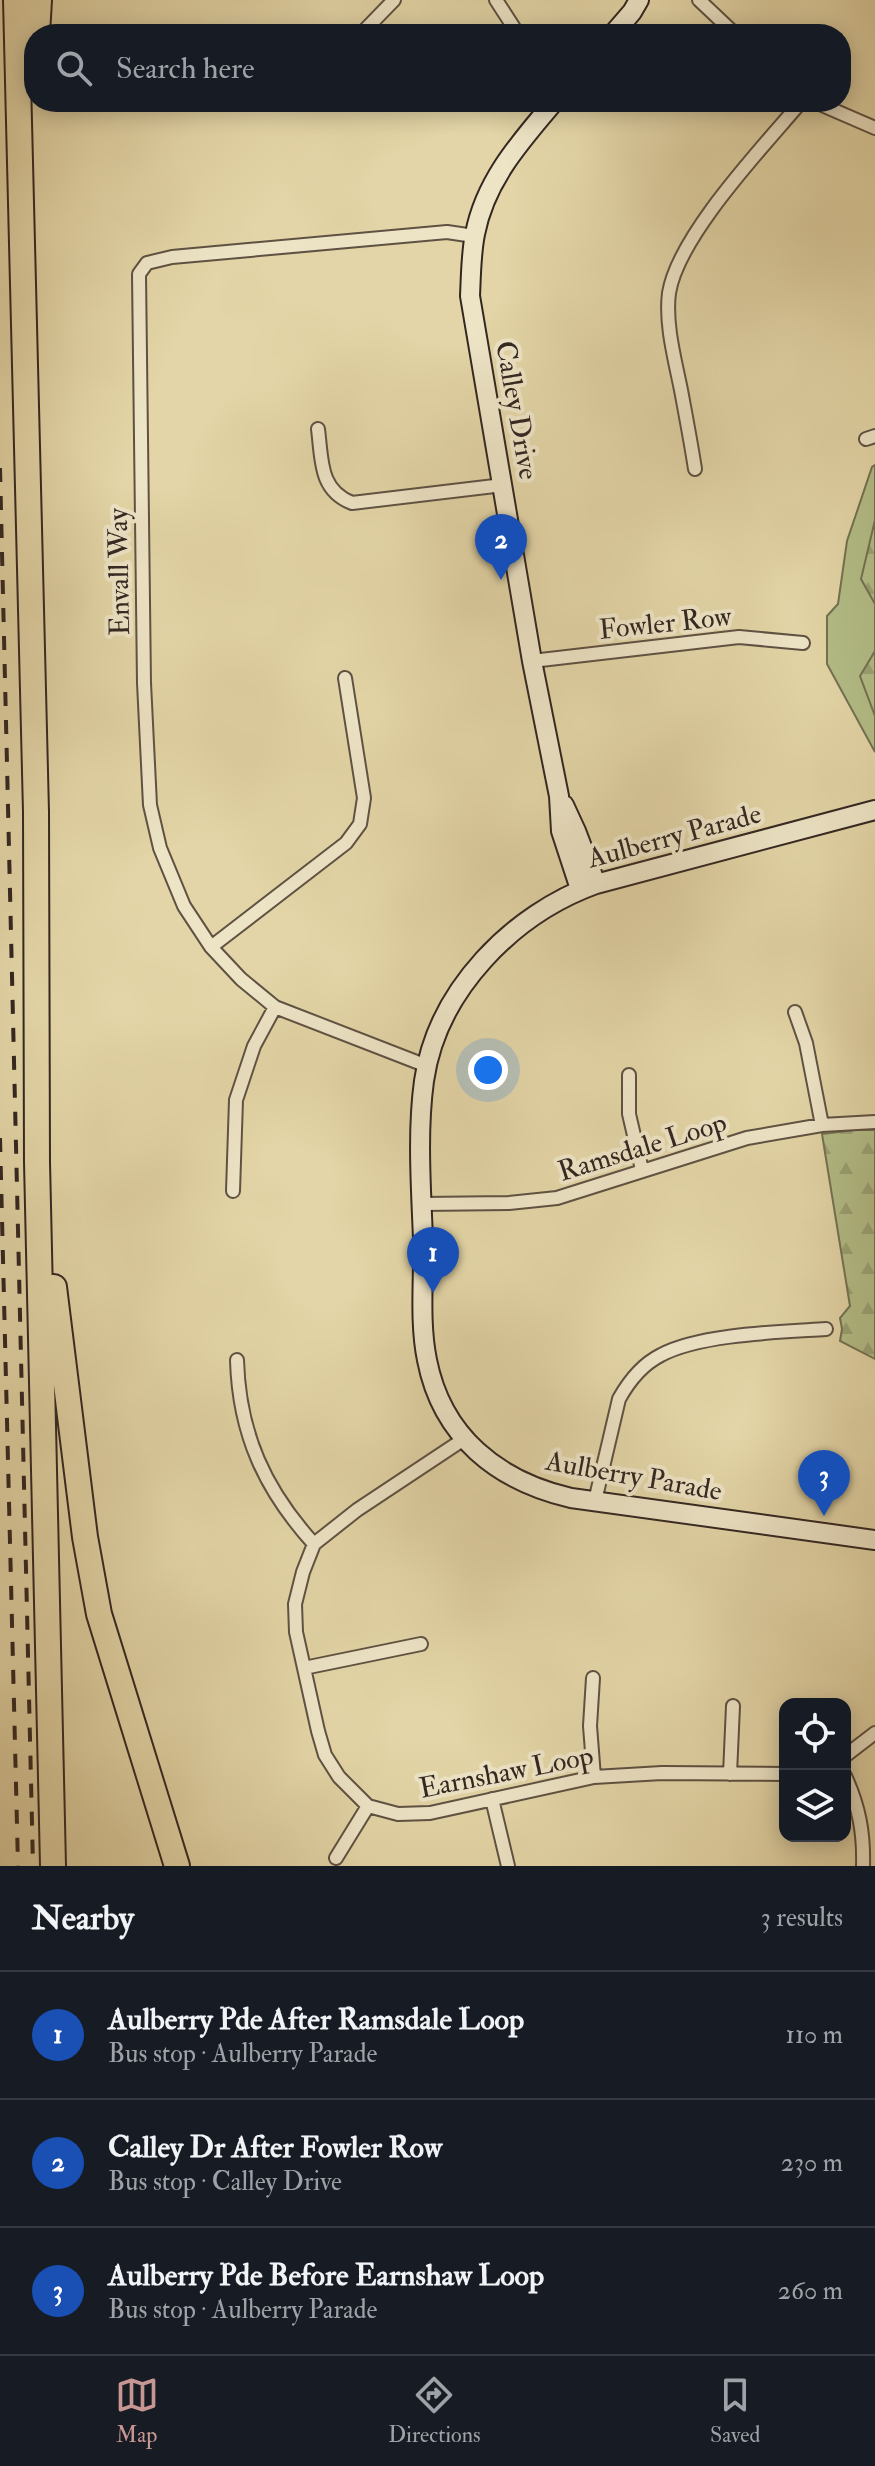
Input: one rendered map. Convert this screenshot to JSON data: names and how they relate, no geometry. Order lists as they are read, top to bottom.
{
  "streets": {
    "main road": ["Calley Drive", "Aulberry Parade"],
    "street": [
      "Envall Way",
      "Fowler Row",
      "Ramsdale Loop",
      "Earnshaw Loop"
    ]
  },
  "crossings": [
    ["Calley Drive", "Envall Way"],
    ["Calley Drive", "Fowler Row"],
    ["Calley Drive", "Aulberry Parade"],
    ["Envall Way", "Aulberry Parade"],
    ["Aulberry Parade", "Ramsdale Loop"]
  ],
  "page": {
    "search": "Search here",
    "pins": ["2", "1", "3"],
    "heading": ["Nearby", "3 results"],
    "list": [
      {
        "mark": "1",
        "name": "Aulberry Pde After Ramsdale Loop",
        "note": "Bus stop · Aulberry Parade",
        "value": "110 m"
      },
      {
        "mark": "2",
        "name": "Calley Dr After Fowler Row",
        "note": "Bus stop · Calley Drive",
        "value": "230 m"
      },
      {
        "mark": "3",
        "name": "Aulberry Pde Before Earnshaw Loop",
        "note": "Bus stop · Aulberry Parade",
        "value": "260 m"
      }
    ],
    "nav": ["Map", "Directions", "Saved"]
  }
}
